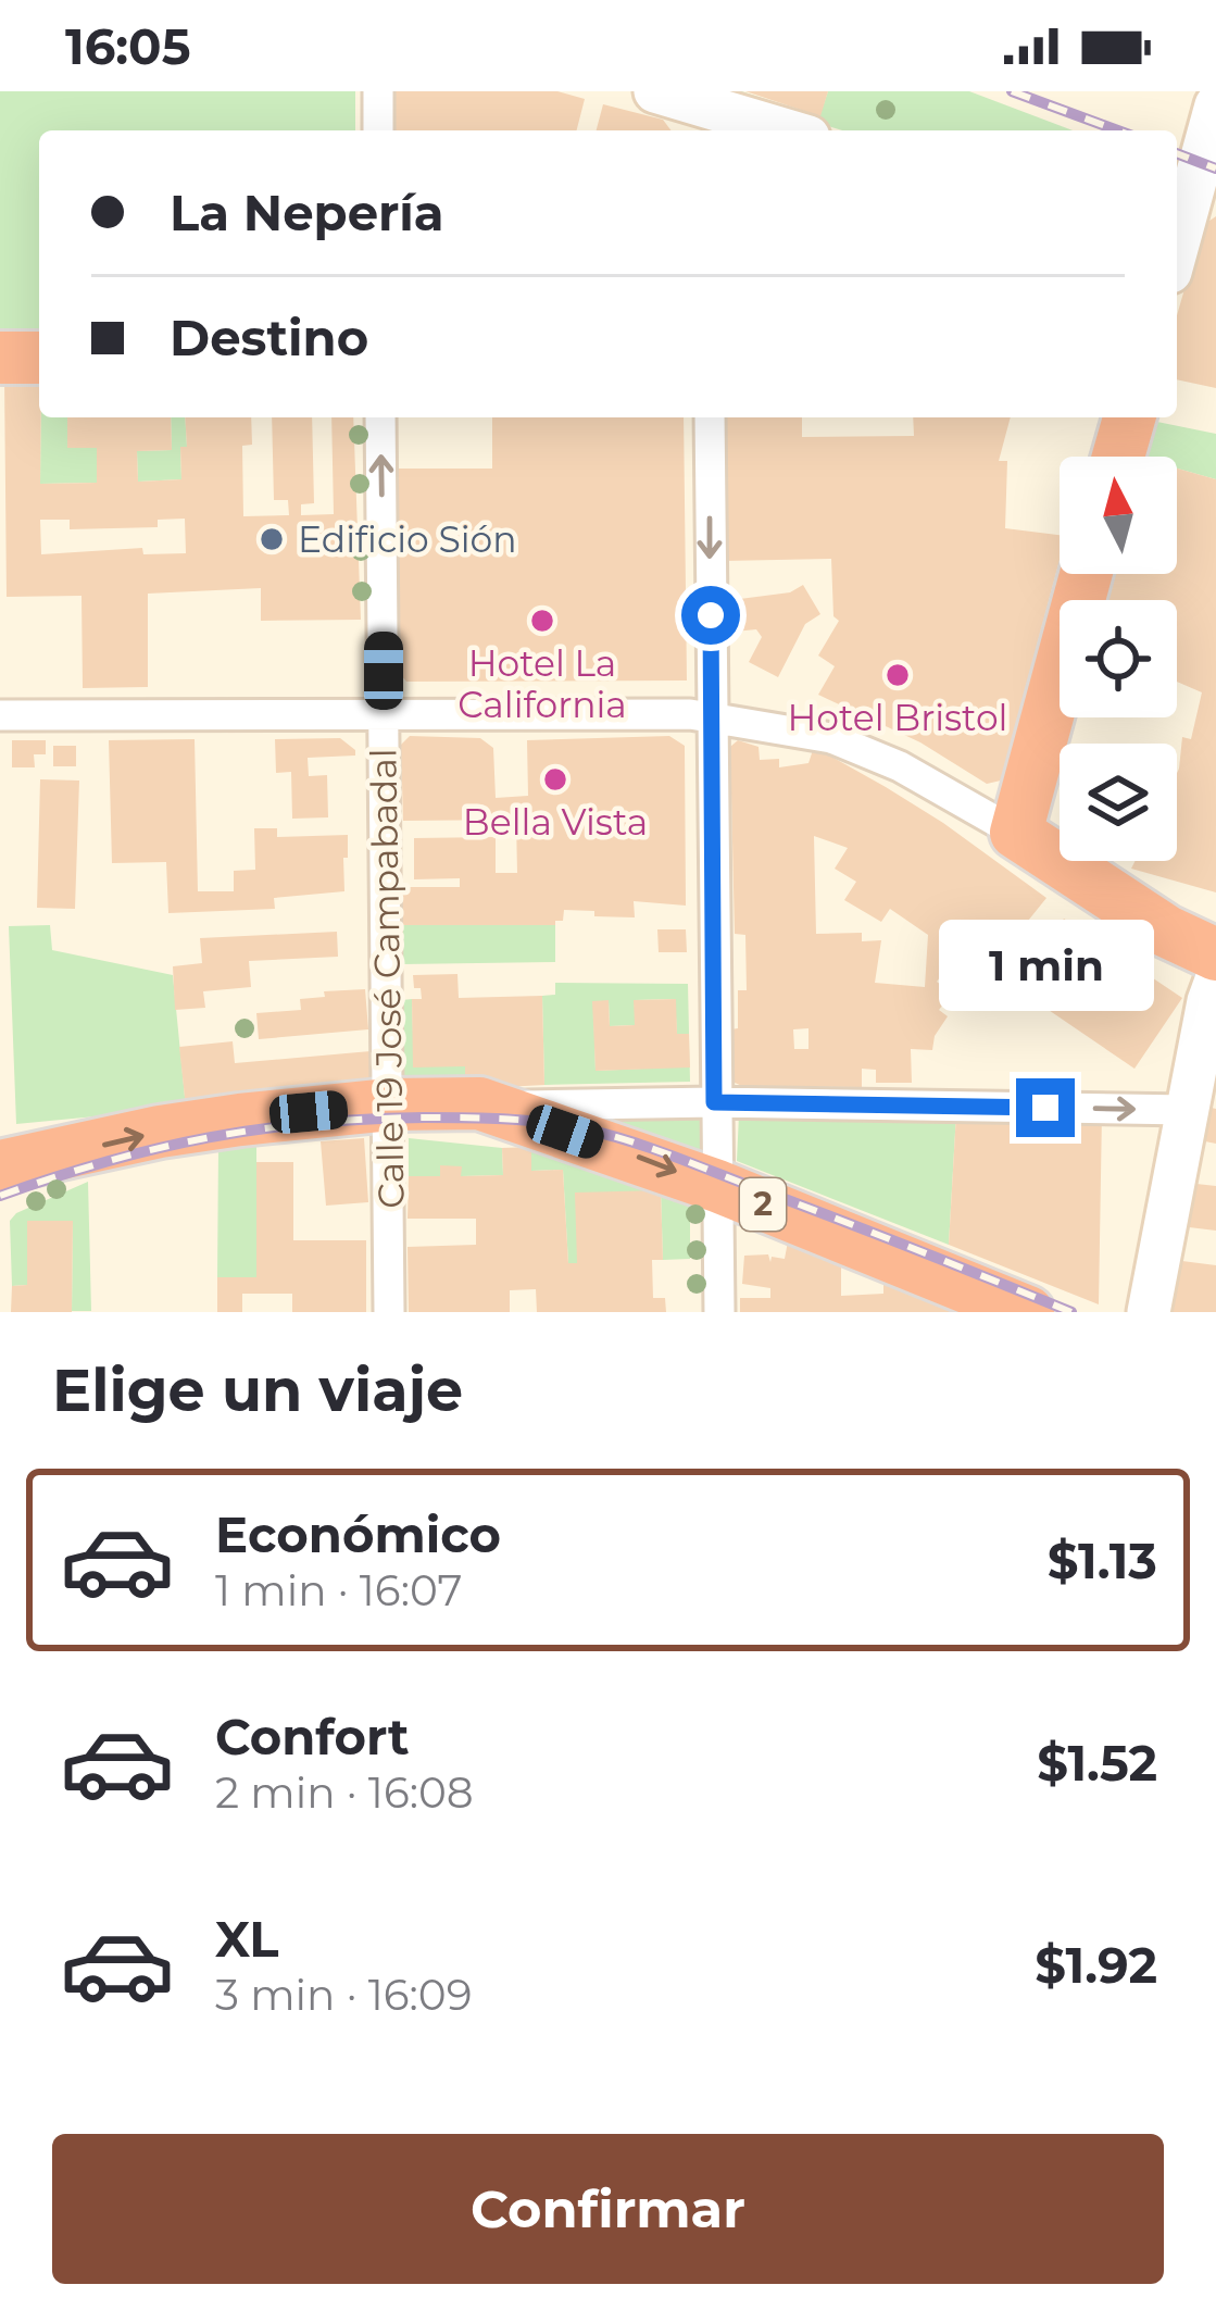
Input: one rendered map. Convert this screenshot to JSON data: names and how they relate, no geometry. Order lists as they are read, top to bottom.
{
  "streets": {
    "highway": ["2"],
    "street": ["Calle 19 José Campabadal"]
  },
  "crossings": [
    ["Calle 19 José Campabadal", "2"]
  ],
  "places": [
    "Edificio Sión",
    "Hotel La California",
    "Hotel Bristol",
    "Bella Vista"
  ],
  "north": "top",
  "page": {
    "status": "16:05",
    "banner": ["La Nepería", "Destino"],
    "bubble": "1 min",
    "heading": "Elige un viaje",
    "list": [
      {
        "name": "Económico",
        "note": "1 min · 16:07",
        "value": "$1.13"
      },
      {
        "name": "Confort",
        "note": "2 min · 16:08",
        "value": "$1.52"
      },
      {
        "name": "XL",
        "note": "3 min · 16:09",
        "value": "$1.92"
      }
    ],
    "buttons": "Confirmar"
  }
}
